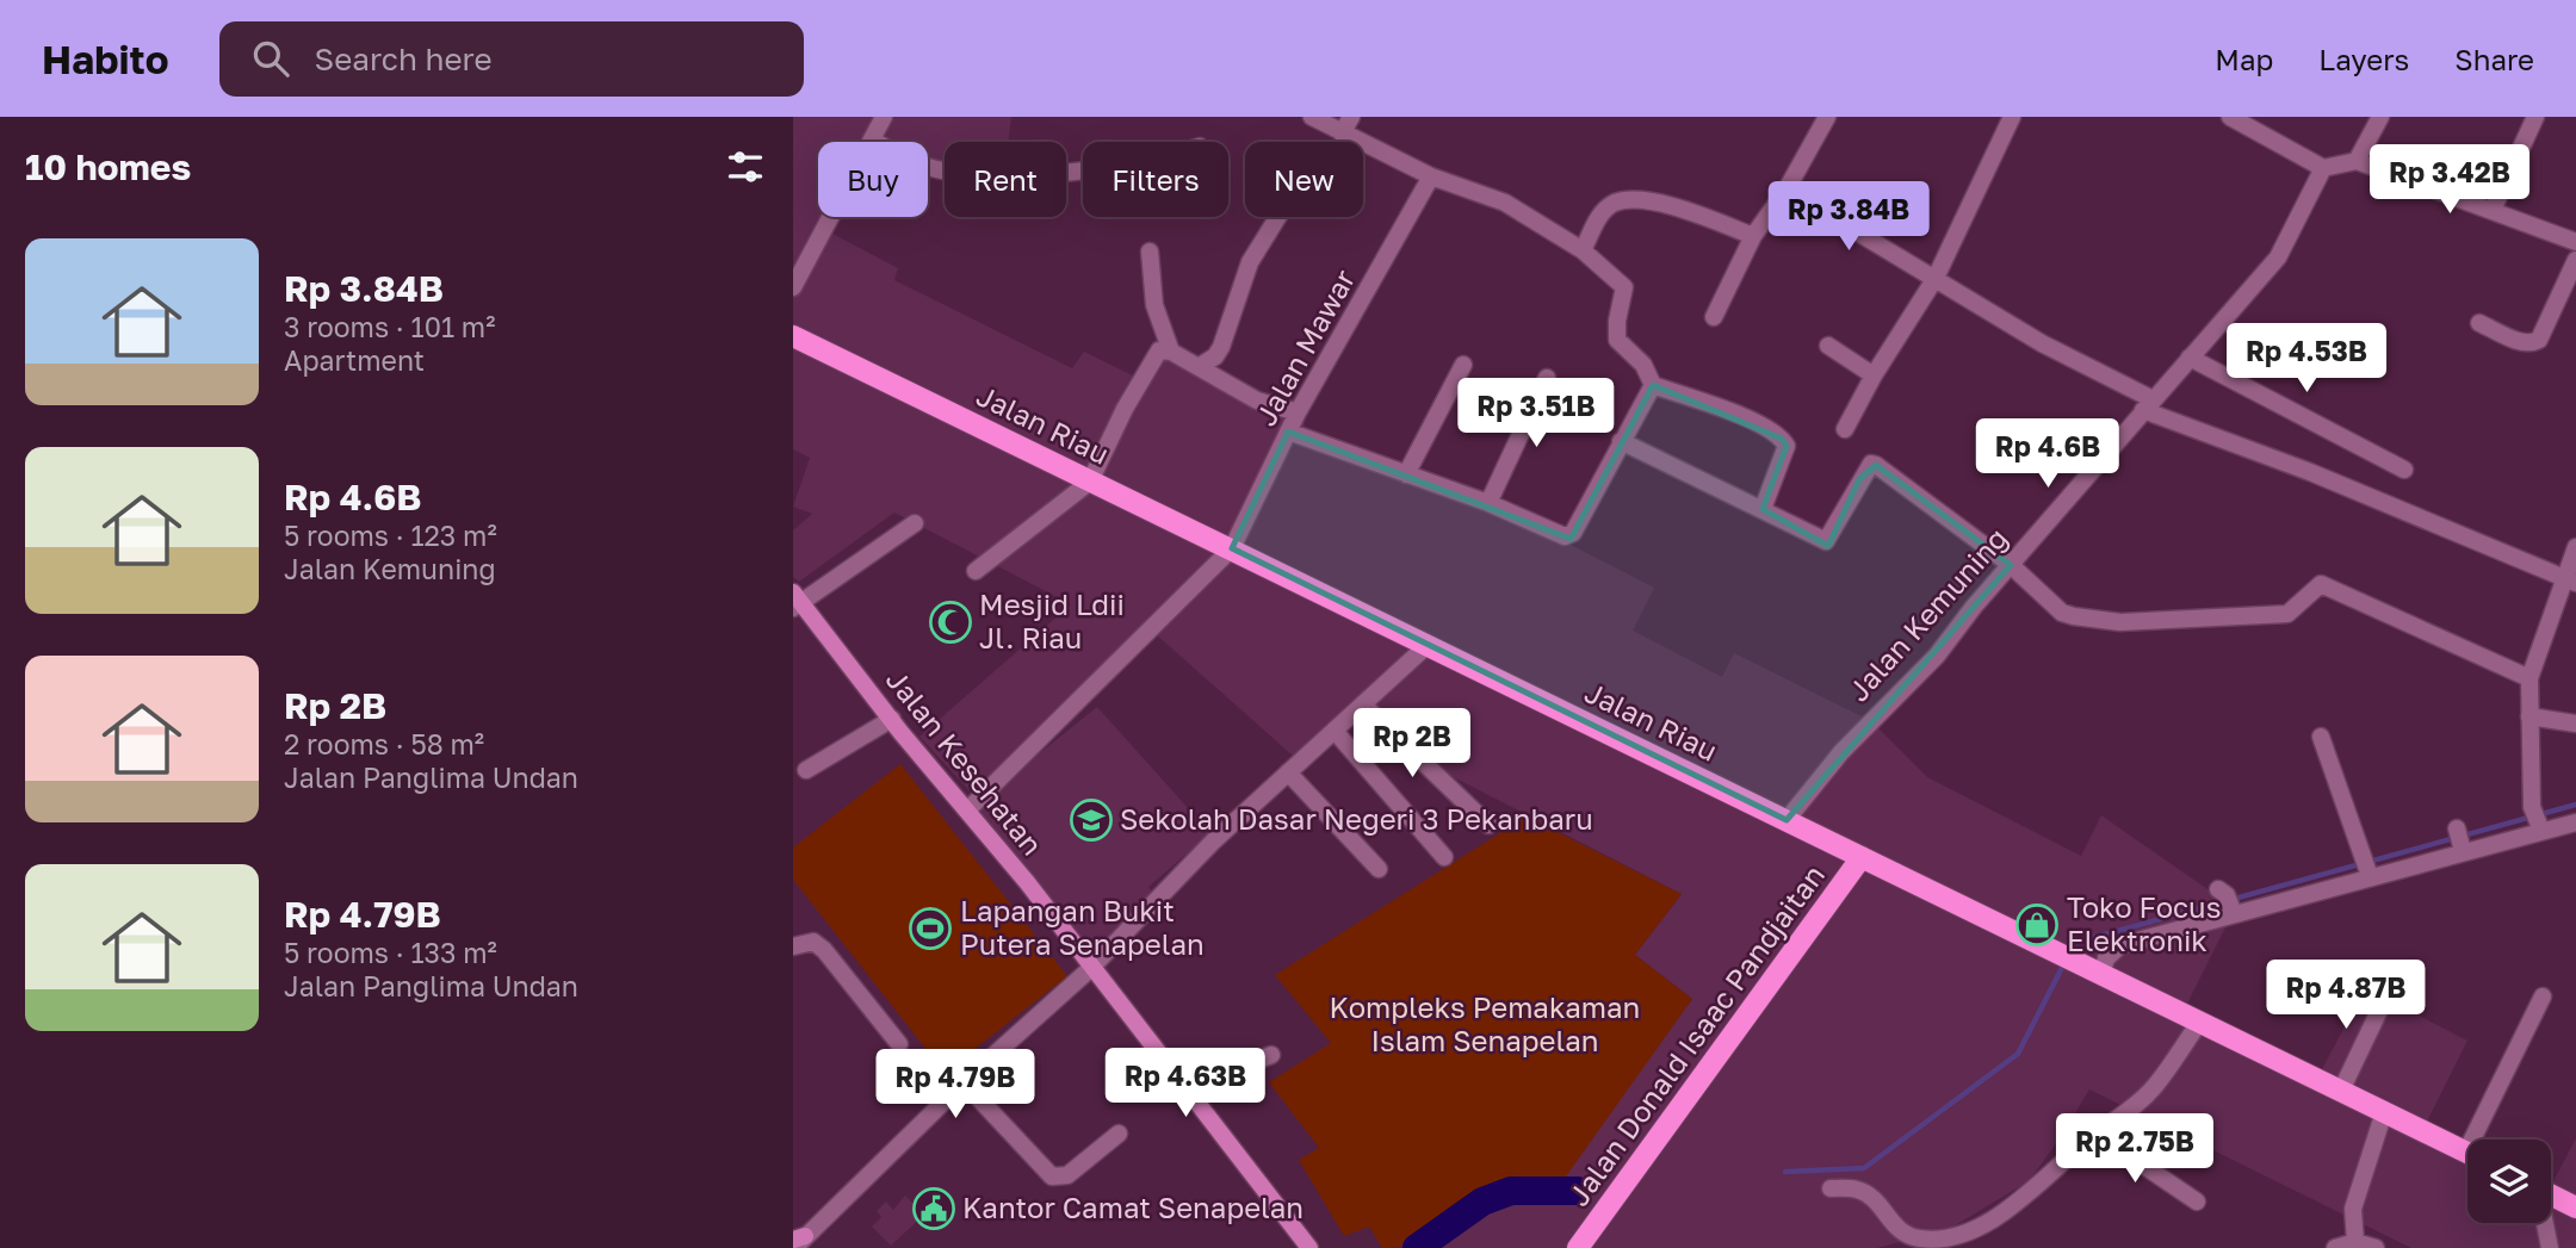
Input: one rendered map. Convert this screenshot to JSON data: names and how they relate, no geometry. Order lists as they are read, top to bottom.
{
  "streets": {
    "main road": ["Jalan Riau", "Jalan Kesehatan", "Jalan Donald Isaac Pandjaitan"],
    "street": ["Jalan Mawar", "Jalan Kemuning"]
  },
  "crossings": [
    ["Jalan Mawar", "Jalan Riau"],
    ["Jalan Mawar", "Jalan Kesehatan"],
    ["Jalan Riau", "Jalan Kemuning"],
    ["Jalan Riau", "Jalan Donald Isaac Pandjaitan"]
  ],
  "parks": ["Kompleks Pemakaman Islam Senapelan"],
  "places": {
    "mosque": ["Mesjid Ldii Jl. Riau"],
    "school or university": ["Sekolah Dasar Negeri 3 Pekanbaru"],
    "shop": ["Toko Focus Elektronik"],
    "sports": ["Lapangan Bukit Putera Senapelan"],
    "public building": ["Kantor Camat Senapelan"]
  },
  "page": {
    "header": "Habito",
    "search": "Search here",
    "nav": ["Map", "Layers", "Share"],
    "heading": "10 homes",
    "chip": [
      "Buy",
      "Rent",
      "Filters",
      "New"
    ],
    "price": [
      "Rp 3.42B",
      "Rp 3.84B",
      "Rp 4.53B",
      "Rp 3.51B",
      "Rp 4.6B",
      "Rp 2B",
      "Rp 4.87B",
      "Rp 4.63B",
      "Rp 4.79B",
      "Rp 2.75B"
    ],
    "list": [
      {
        "name": "Rp 3.84B",
        "note": "3 rooms · 101 m² · Apartment"
      },
      {
        "name": "Rp 4.6B",
        "note": "5 rooms · 123 m² · Jalan Kemuning"
      },
      {
        "name": "Rp 2B",
        "note": "2 rooms · 58 m² · Jalan Panglima Undan"
      },
      {
        "name": "Rp 4.79B",
        "note": "5 rooms · 133 m² · Jalan Panglima Undan"
      }
    ]
  }
}
